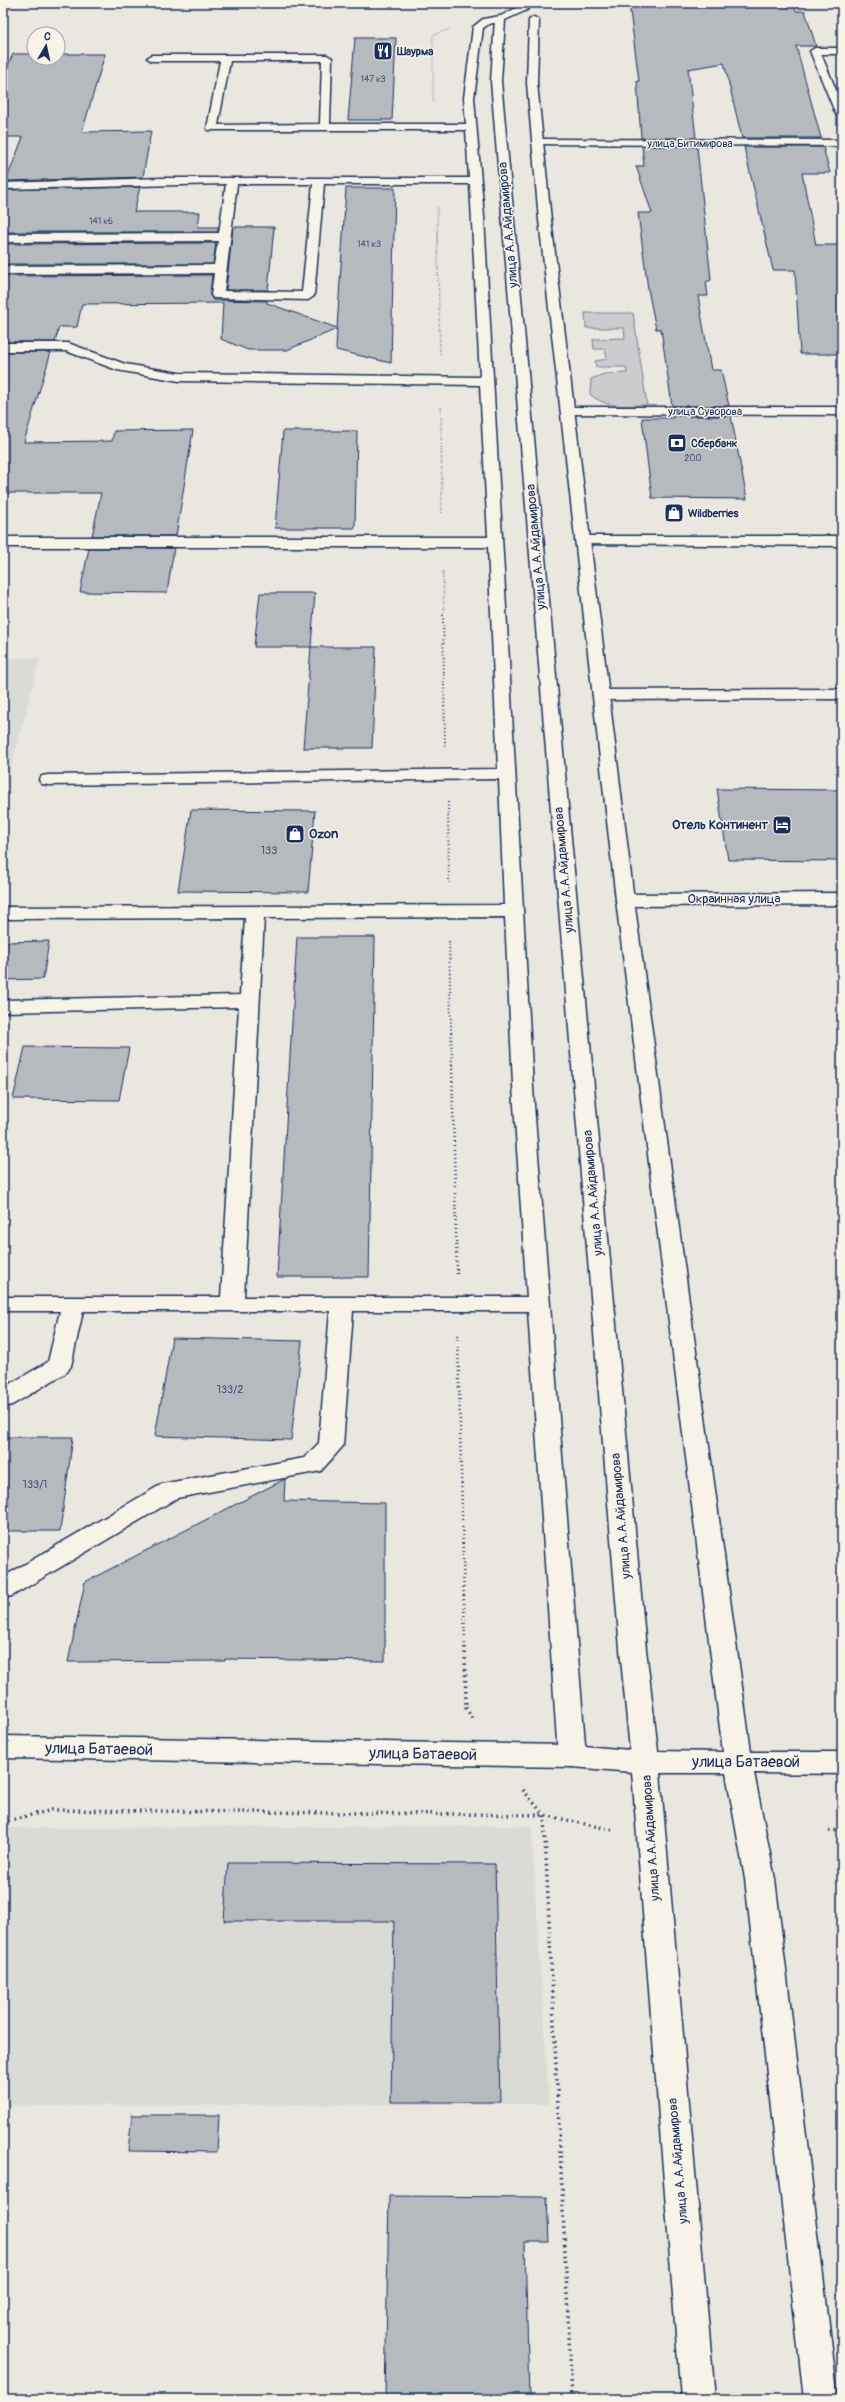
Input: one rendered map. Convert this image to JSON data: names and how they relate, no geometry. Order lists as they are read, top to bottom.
{
  "streets": {
    "main road": [
      "улица Битимирова",
      "улица А.А.Айдамирова",
      "улица Суворова",
      "Окраинная улица",
      "улица Батаевой"
    ]
  },
  "crossings": [
    ["улица А.А.Айдамирова", "улица Батаевой"]
  ],
  "places": {
    "restaurant": ["Шаурма"],
    "bank": ["Сбербанк"],
    "shop": ["Wildberries", "Ozon"],
    "hotel": ["Отель Континент"]
  },
  "house_numbers": [
    "147 к3",
    "141 к6",
    "141 к3",
    "200",
    "133",
    "133/2",
    "133/1"
  ],
  "north": "top"
}
